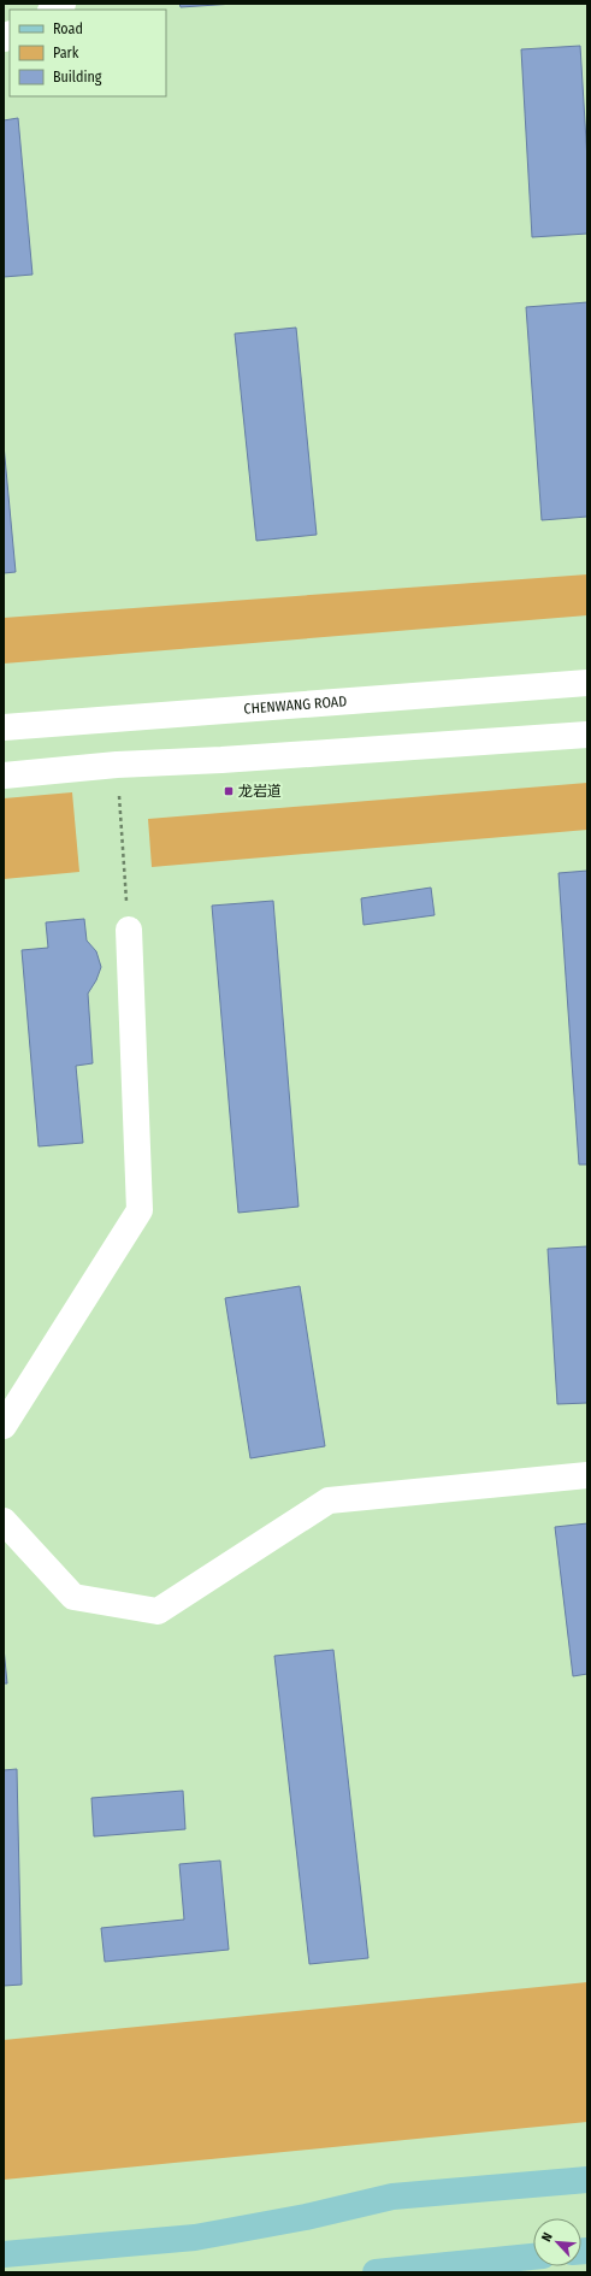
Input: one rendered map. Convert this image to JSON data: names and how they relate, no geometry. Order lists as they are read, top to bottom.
{
  "streets": {
    "street": ["CHENWANG ROAD"]
  },
  "places": {
    "transit": ["龙岩道"]
  },
  "legend": ["Road", "Park", "Building"],
  "north": "top left"
}
